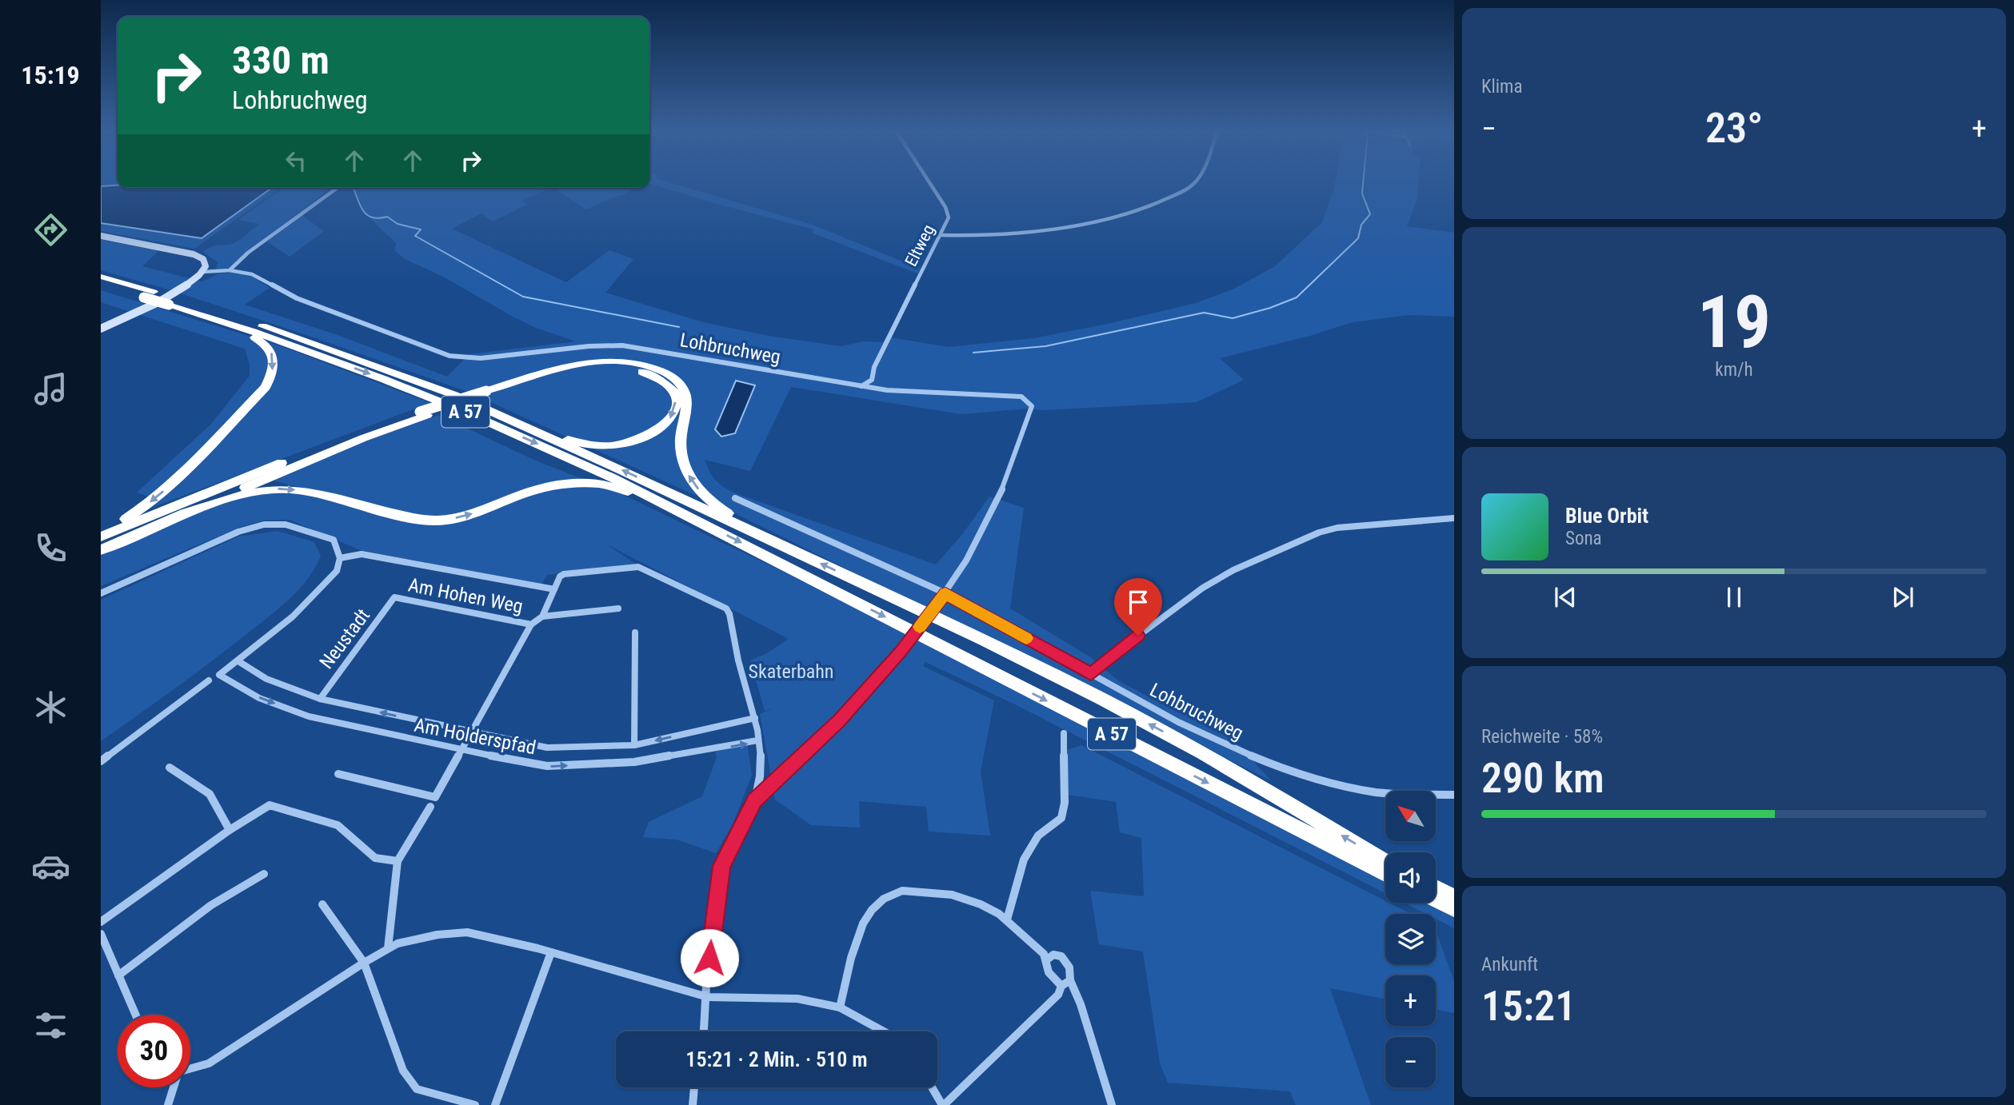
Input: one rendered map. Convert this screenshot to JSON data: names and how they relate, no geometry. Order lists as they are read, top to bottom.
{
  "streets": {
    "highway": ["A 57"],
    "street": [
      "Eltweg",
      "Lohbruchweg",
      "Am Hohen Weg",
      "Neustadt",
      "Am Holderspfad"
    ]
  },
  "crossings": [
    ["Am Hohen Weg", "Neustadt"],
    ["Am Hohen Weg", "Am Holderspfad"],
    ["Neustadt", "Am Holderspfad"]
  ],
  "parks": ["Skaterbahn"],
  "north": "top left",
  "page": {
    "tabs": "15:19",
    "tile": [
      "Klima",
      ["19", "km/h"],
      ["Reichweite · 58%", "290 km"],
      ["Ankunft", "15:21"]
    ],
    "turn": ["330 m", "Lohbruchweg"],
    "heat": ["−", "23°", "+"],
    "song": ["Blue Orbit", "Sona"],
    "map_buttons": ["+", "−"],
    "limit": "30",
    "trip": "15:21 · 2 Min. · 510 m"
  }
}
